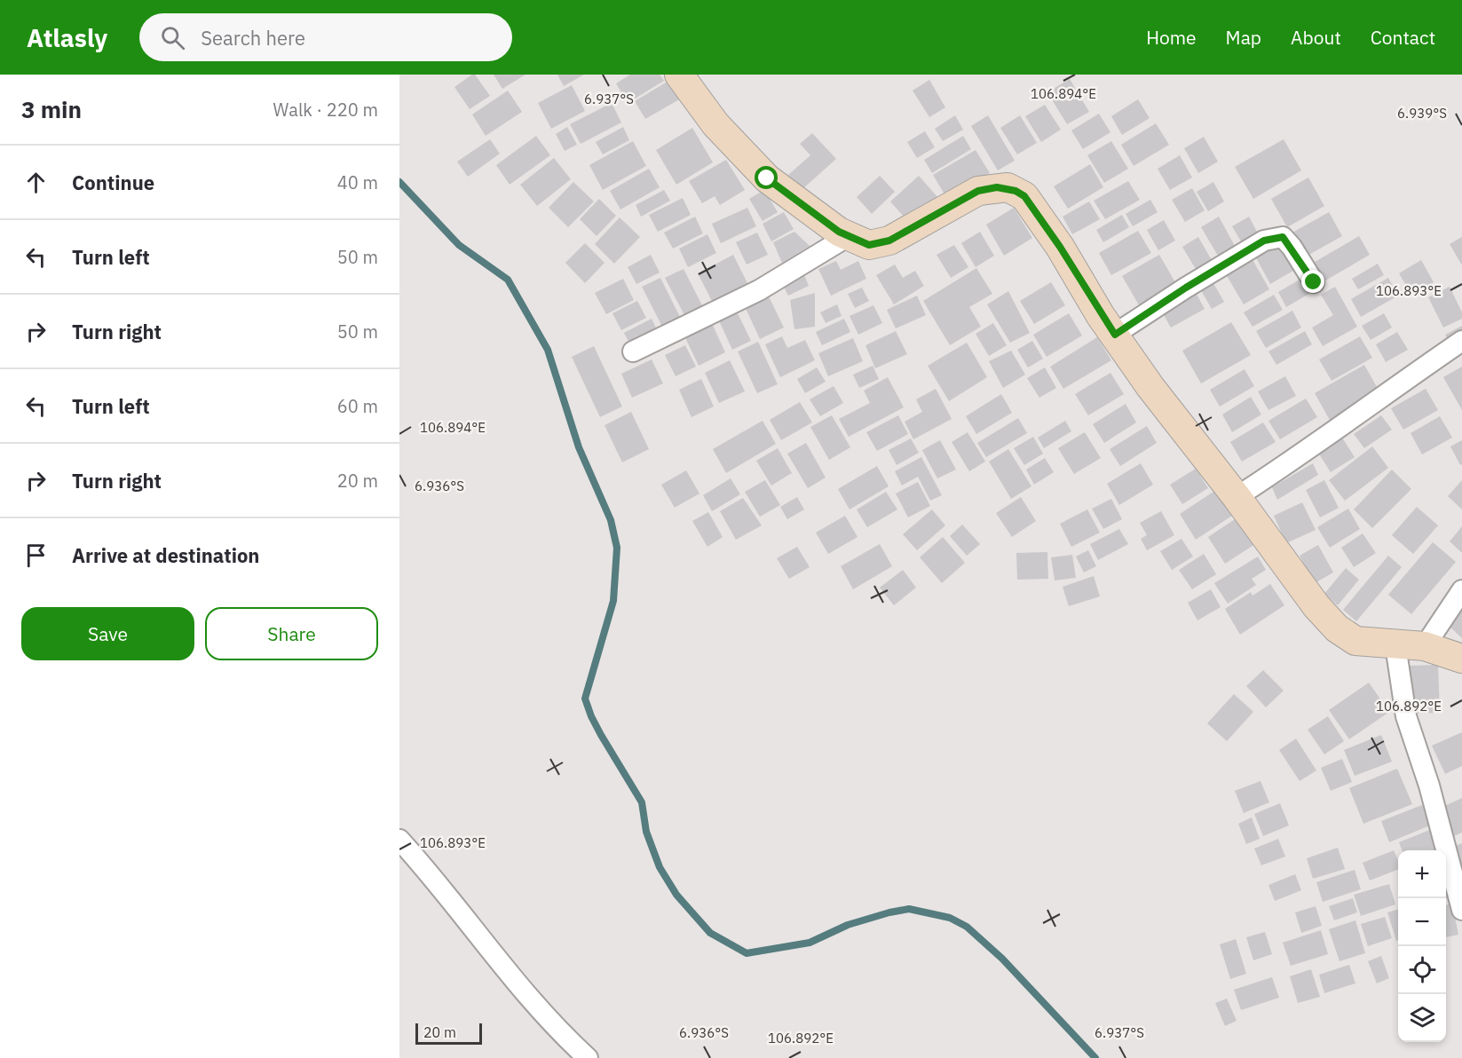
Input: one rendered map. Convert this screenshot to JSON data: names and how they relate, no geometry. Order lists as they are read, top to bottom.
{
  "scale_bar": "20 m",
  "page": {
    "header": "Atlasly",
    "search": "Search here",
    "nav": [
      "Home",
      "Map",
      "About",
      "Contact"
    ],
    "heading": ["3 min", "Walk · 220 m"],
    "list": [
      ["Continue", "40 m"],
      ["Turn left", "50 m"],
      ["Turn right", "50 m"],
      ["Turn left", "60 m"],
      ["Turn right", "20 m"],
      "Arrive at destination"
    ],
    "buttons": ["Save", "Share"],
    "map_buttons": ["+", "−"],
    "scale": "20 m"
  },
  "coordinates": [
    "106.894°E",
    "6.937°S",
    "6.939°S",
    "106.893°E",
    "6.936°S",
    "106.892°E"
  ]
}
